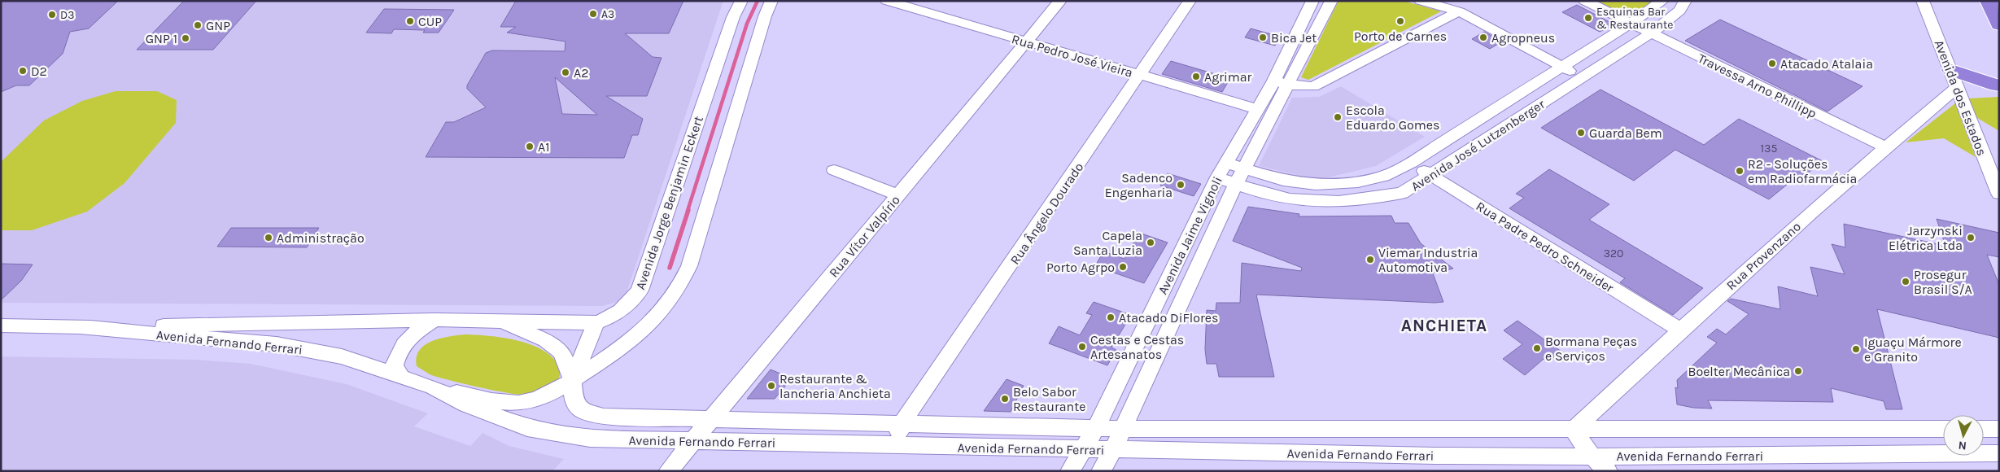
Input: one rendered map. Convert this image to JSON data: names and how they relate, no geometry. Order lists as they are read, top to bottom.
{
  "streets": {
    "street": [
      "Rua Pedro José Vieira",
      "Travessa Arno Phillipp",
      "Avenida dos Estados",
      "Avenida José Lutzenberger",
      "Avenida Jorge Benjamin Eckert",
      "Rua Ângelo Dourado",
      "Avenida Jaime Vignoli",
      "Rua Vítor Valpírio",
      "Rua Padre Pedro Schneider",
      "Rua Provenzano",
      "Avenida Fernando Ferrari"
    ]
  },
  "crossings": [
    ["Rua Pedro José Vieira", "Rua Ângelo Dourado"],
    ["Rua Pedro José Vieira", "Avenida Jaime Vignoli"],
    ["Rua Pedro José Vieira", "Rua Vítor Valpírio"],
    ["Travessa Arno Phillipp", "Avenida José Lutzenberger"],
    ["Travessa Arno Phillipp", "Rua Provenzano"],
    ["Avenida dos Estados", "Rua Provenzano"],
    ["Avenida José Lutzenberger", "Avenida Jaime Vignoli"],
    ["Avenida José Lutzenberger", "Rua Padre Pedro Schneider"],
    ["Avenida Jorge Benjamin Eckert", "Avenida Fernando Ferrari"],
    ["Rua Ângelo Dourado", "Avenida Fernando Ferrari"],
    ["Avenida Jaime Vignoli", "Avenida Fernando Ferrari"],
    ["Rua Vítor Valpírio", "Avenida Fernando Ferrari"],
    ["Rua Padre Pedro Schneider", "Rua Provenzano"],
    ["Rua Provenzano", "Avenida Fernando Ferrari"]
  ],
  "districts": ["ANCHIETA"],
  "places": [
    "A3",
    "D3",
    "Esquinas Bar & Restaurante",
    "CUP",
    "Porto de Carnes",
    "GNP",
    "Bica Jet",
    "Agropneus",
    "GNP 1",
    "Atacado Atalaia",
    "D2",
    "A2",
    "Agrimar",
    "Escola Eduardo Gomes",
    "Guarda Bem",
    "A1",
    "R2 - Soluções em Radiofarmácia",
    "Sadenco Engenharia",
    "Administração",
    "Jarzynski Elétrica Ltda",
    "Capela Santa Luzia",
    "Viemar Industria Automotiva",
    "Porto Agrpo",
    "Prosegur Brasil S/A",
    "Atacado DiFlores",
    "Cestas e Cestas Artesanatos",
    "Bormana Peças e Serviços",
    "Iguaçu Mármore e Granito",
    "Boelter Mecânica",
    "Restaurante & lancheria Anchieta",
    "Belo Sabor Restaurante"
  ],
  "house_numbers": ["135", "320"],
  "north": "bottom"
}
